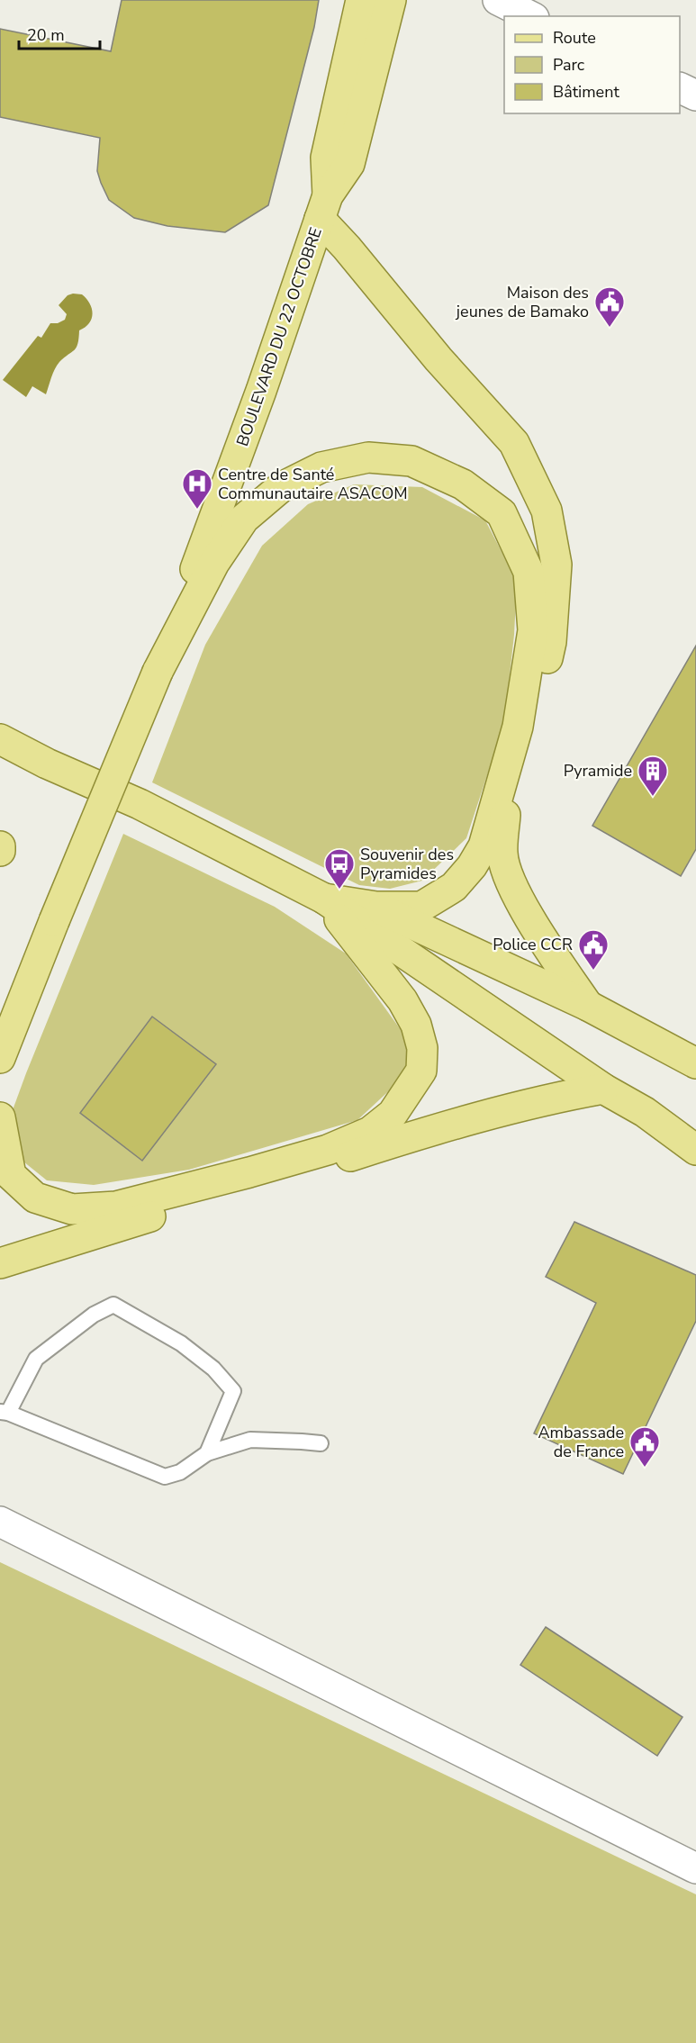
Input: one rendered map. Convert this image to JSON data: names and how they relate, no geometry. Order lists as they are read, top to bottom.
{
  "streets": {
    "main road": ["BOULEVARD DU 22 OCTOBRE"]
  },
  "places": {
    "public building": ["Maison des jeunes de Bamako", "Police CCR", "Ambassade de France"],
    "hospital": ["Centre de Santé Communautaire ASACOM"],
    "building": ["Pyramide"],
    "bus stop": ["Souvenir des Pyramides"]
  },
  "legend": ["Route", "Parc", "Bâtiment"],
  "scale_bar": "20 m"
}
